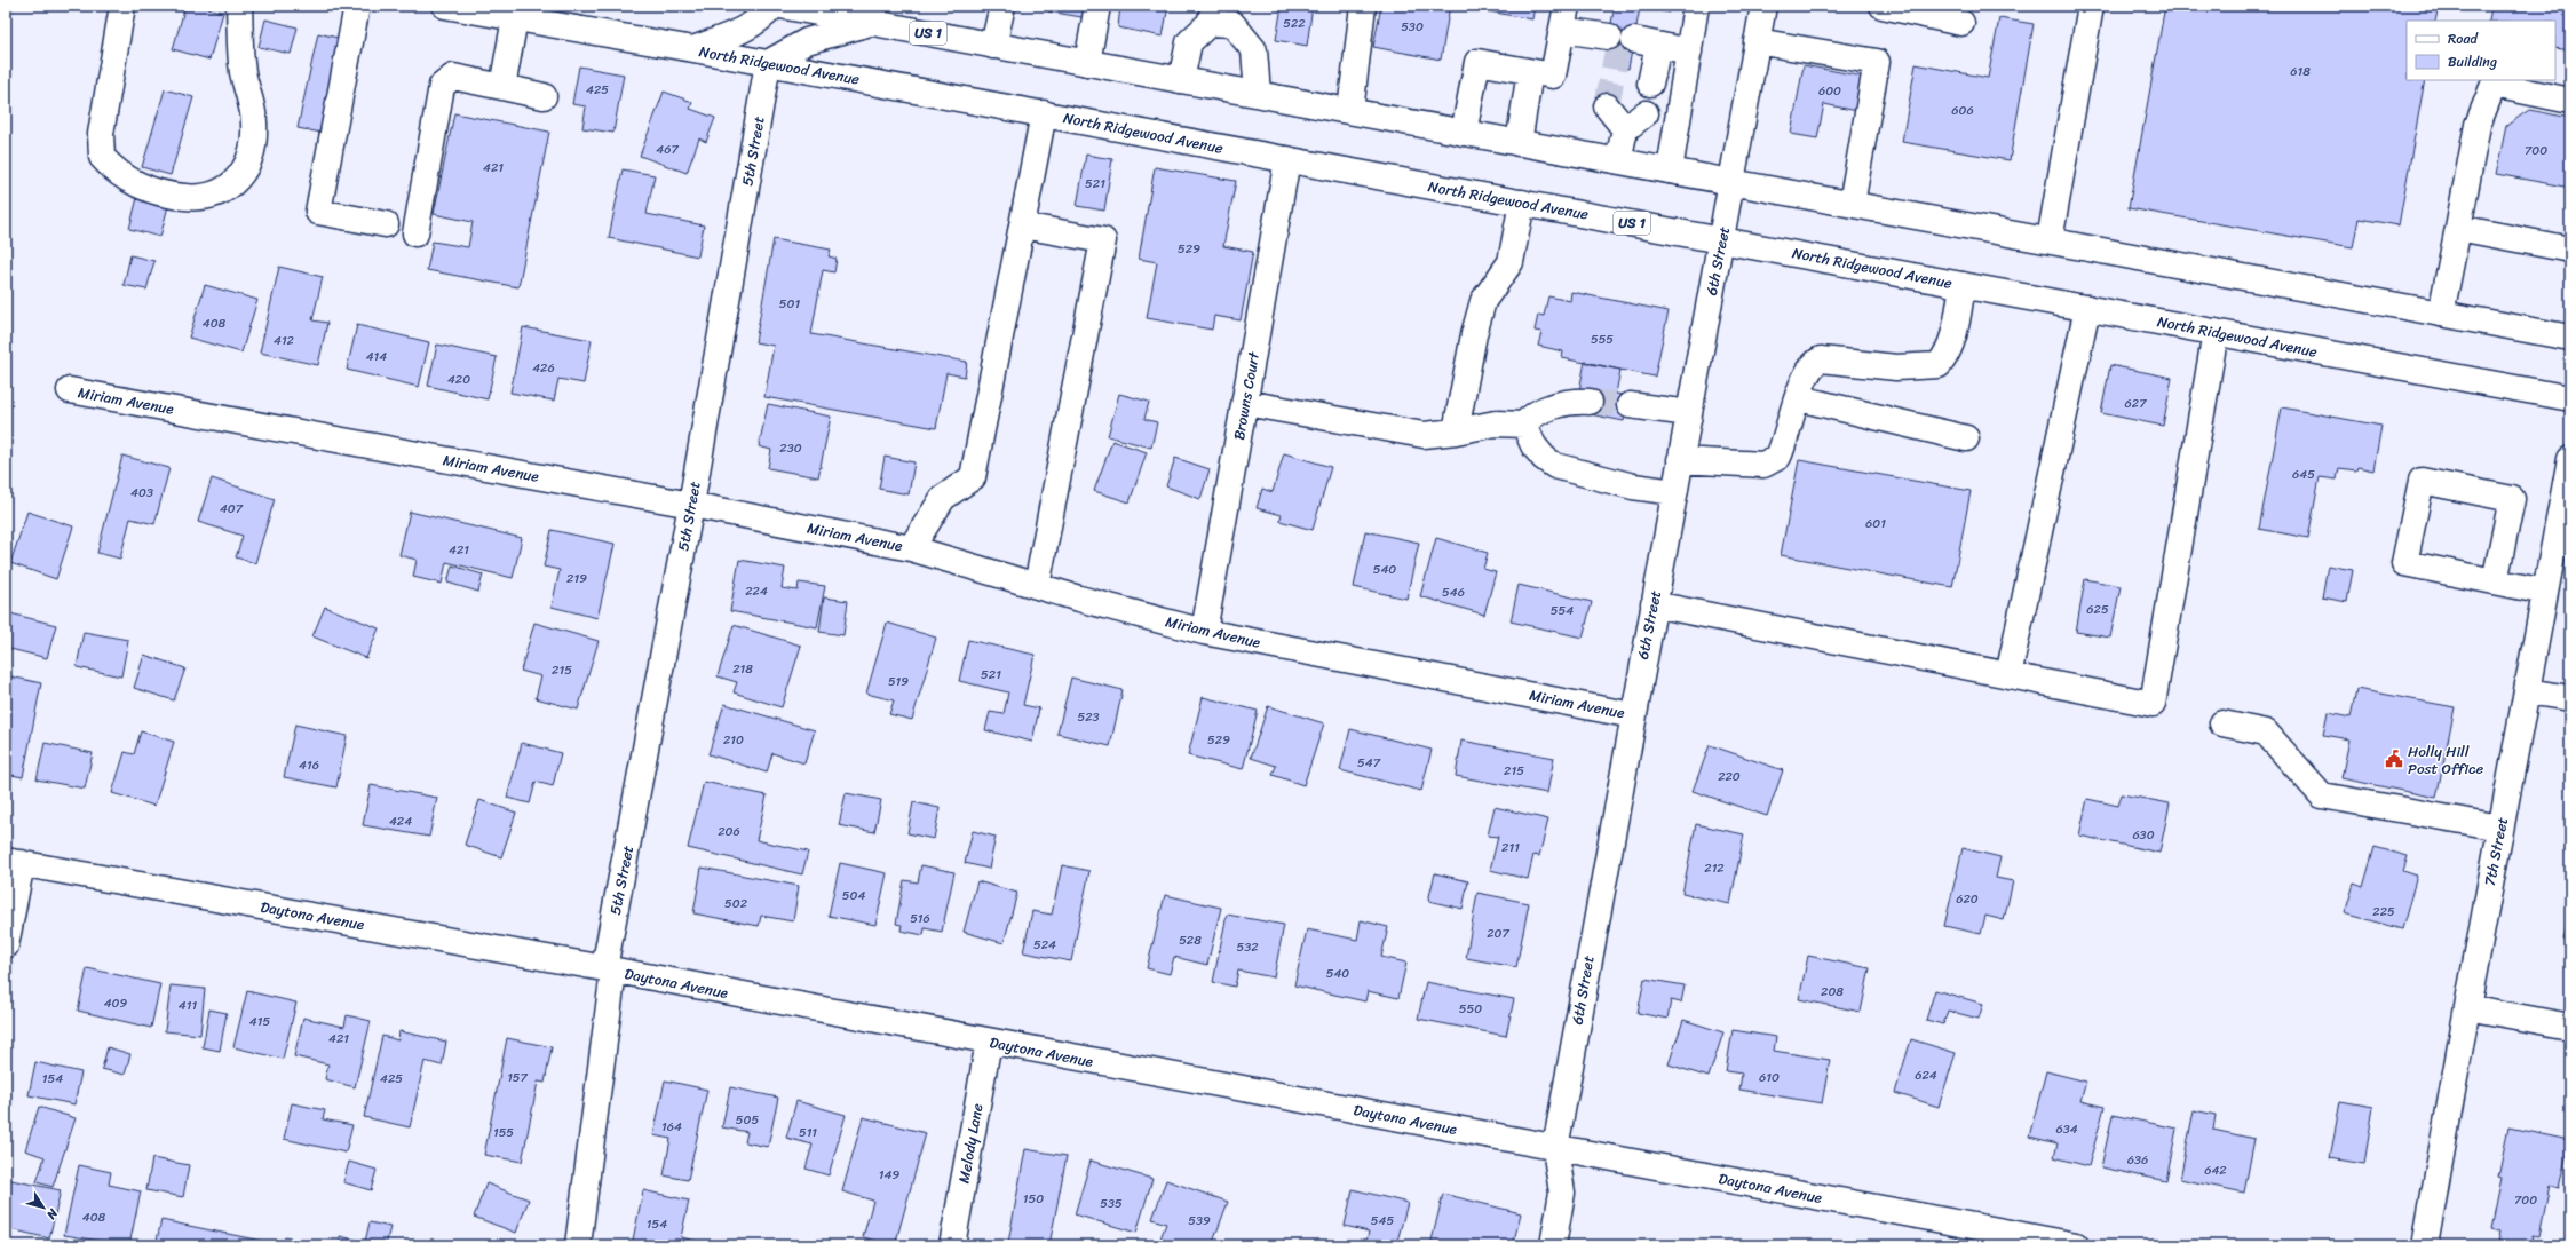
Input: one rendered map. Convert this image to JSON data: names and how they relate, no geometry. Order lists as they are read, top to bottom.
{
  "streets": {
    "street": [
      "US 1",
      "North Ridgewood Avenue",
      "5th Street",
      "6th Street",
      "Browns Court",
      "Miriam Avenue",
      "7th Street",
      "Daytona Avenue",
      "Melody Lane"
    ]
  },
  "crossings": [
    ["US 1", "6th Street"],
    ["North Ridgewood Avenue", "5th Street"],
    ["North Ridgewood Avenue", "6th Street"],
    ["North Ridgewood Avenue", "Browns Court"],
    ["5th Street", "Miriam Avenue"],
    ["5th Street", "Daytona Avenue"],
    ["6th Street", "Miriam Avenue"],
    ["6th Street", "Daytona Avenue"],
    ["Browns Court", "Miriam Avenue"],
    ["Daytona Avenue", "Melody Lane"]
  ],
  "places": {
    "public building": ["Holly Hill Post Office"]
  },
  "house_numbers": [
    "522",
    "530",
    "618",
    "425",
    "600",
    "606",
    "467",
    "700",
    "421",
    "521",
    "529",
    "501",
    "408",
    "555",
    "412",
    "414",
    "426",
    "420",
    "627",
    "230",
    "645",
    "403",
    "407",
    "601",
    "421",
    "540",
    "219",
    "224",
    "546",
    "625",
    "554",
    "218",
    "215",
    "521",
    "519",
    "523",
    "210",
    "529",
    "547",
    "416",
    "215",
    "220",
    "424",
    "206",
    "630",
    "211",
    "212",
    "504",
    "620",
    "502",
    "225",
    "516",
    "207",
    "528",
    "524",
    "532",
    "540",
    "208",
    "409",
    "411",
    "550",
    "415",
    "421",
    "624",
    "157",
    "610",
    "154",
    "425",
    "505",
    "164",
    "634",
    "155",
    "511",
    "636",
    "642",
    "149",
    "150",
    "700",
    "535",
    "408",
    "539",
    "545",
    "154"
  ],
  "legend": ["Road", "Building"],
  "north": "bottom right"
}
